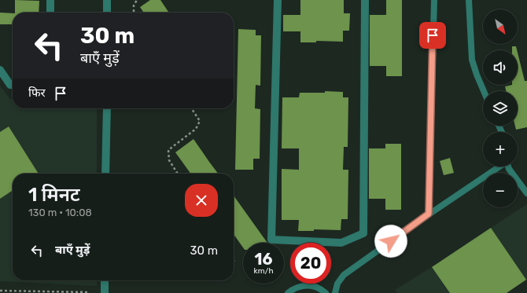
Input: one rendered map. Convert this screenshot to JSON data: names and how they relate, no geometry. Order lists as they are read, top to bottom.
{
  "north": "bottom right",
  "page": {
    "map_buttons": ["+", "−"],
    "turn": ["30 m", "बाएँ मुड़ें"],
    "then": "फिर",
    "heading": ["1 मिनट", "130 m · 10:08"],
    "list": [
      {
        "name": "बाएँ मुड़ें",
        "value": "30 m"
      }
    ],
    "speed": "16 km/h",
    "limit": "20"
  }
}
